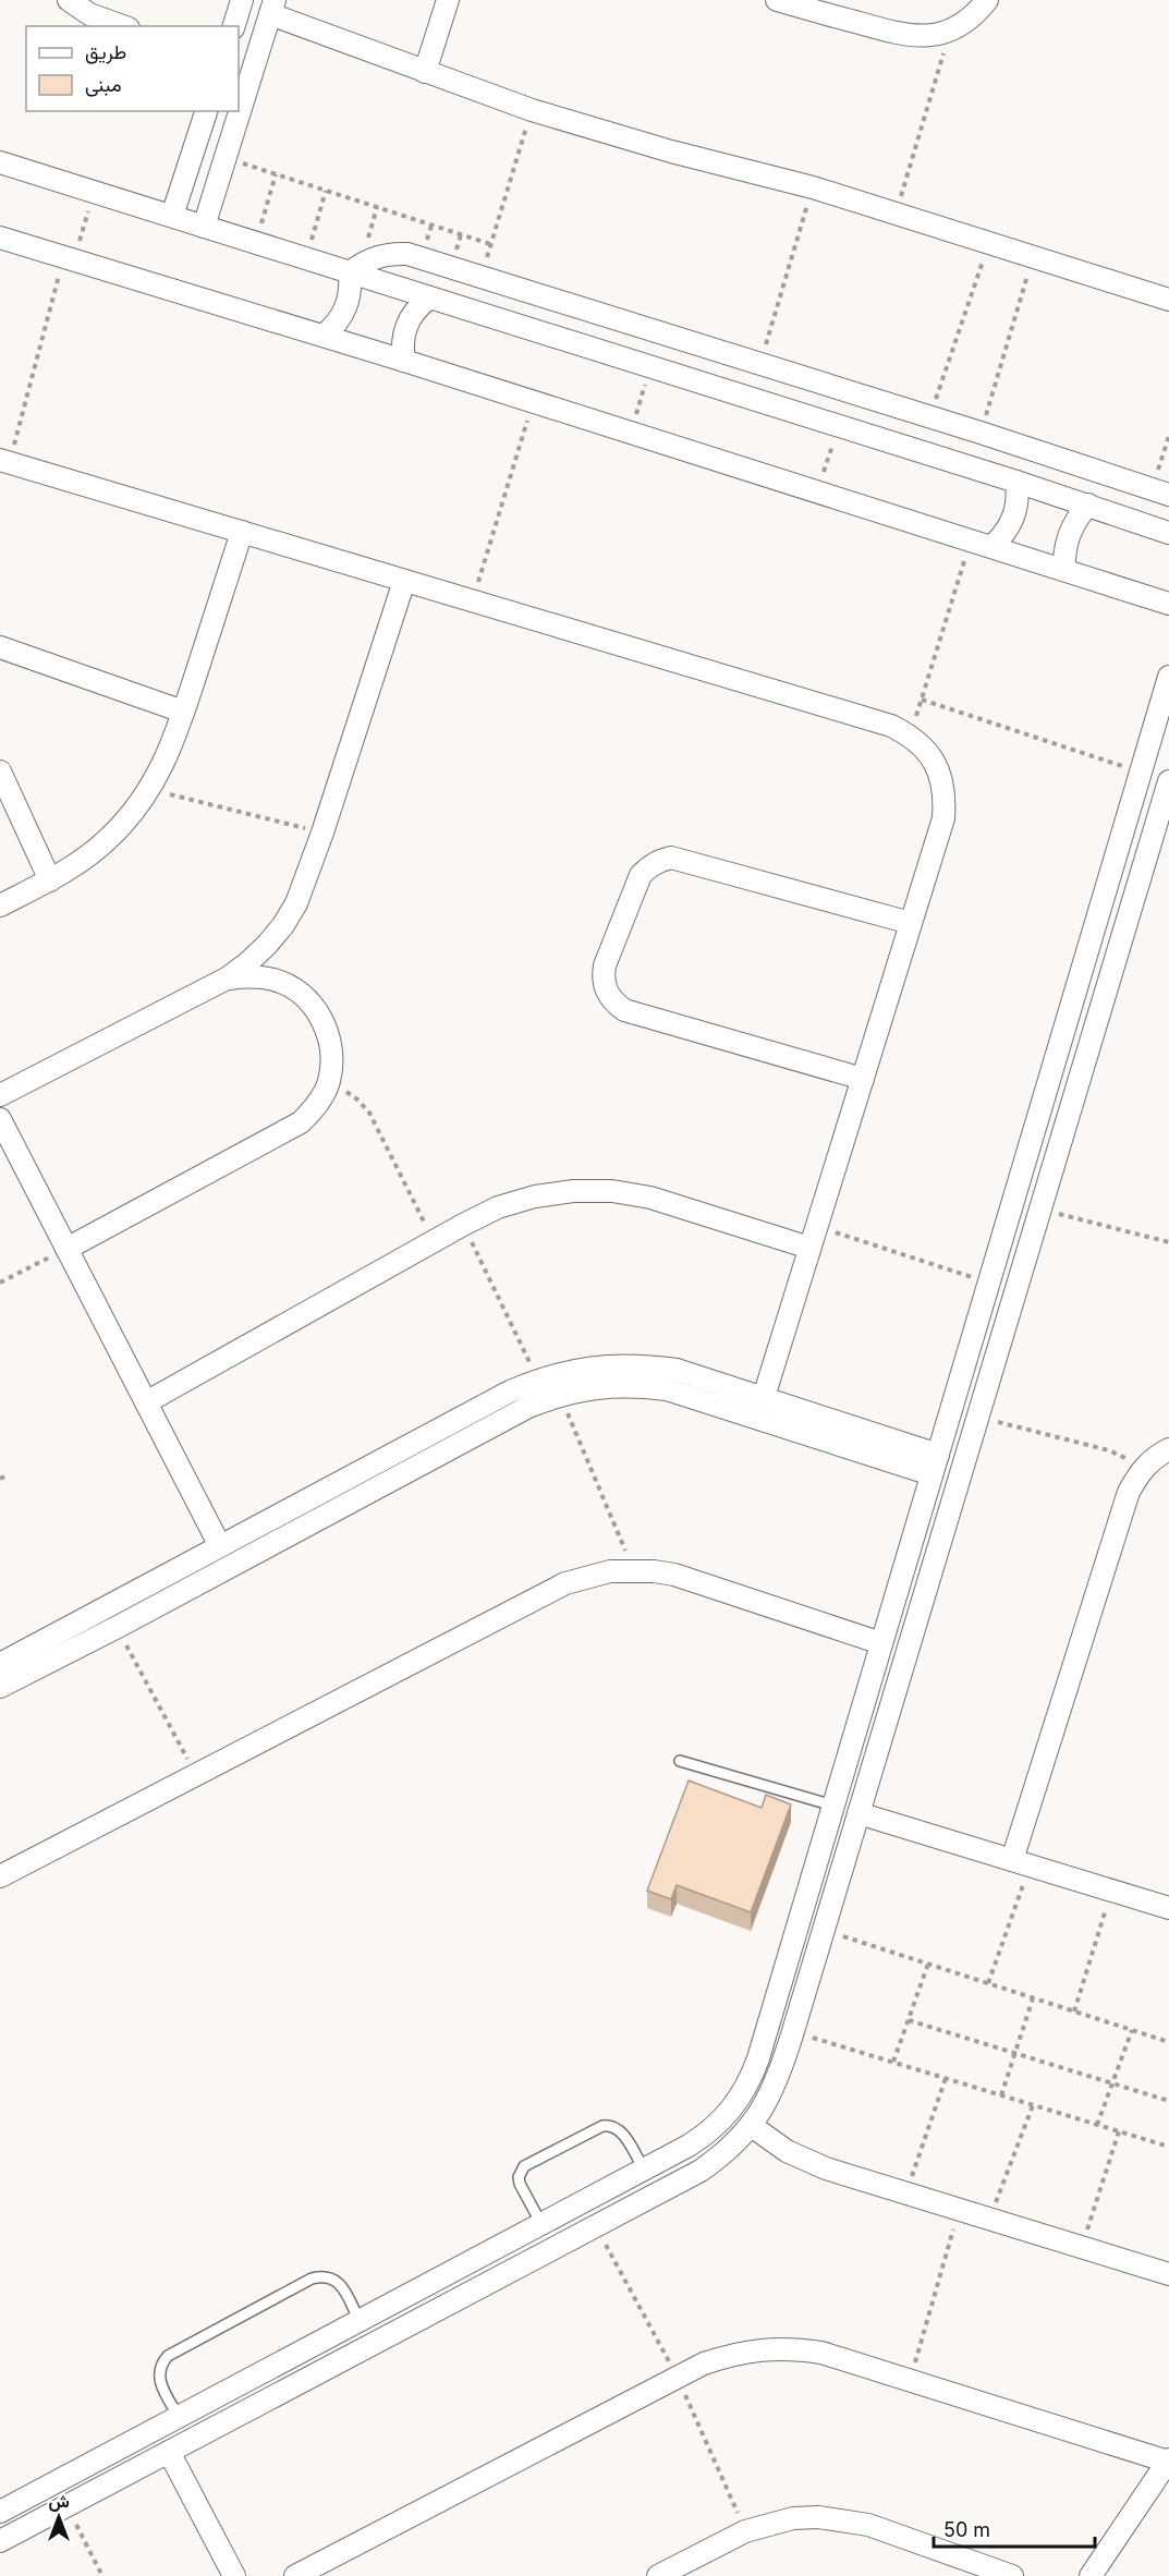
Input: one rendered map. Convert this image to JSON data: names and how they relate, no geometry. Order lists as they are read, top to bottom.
{
  "legend": ["طريق", "مبنى"],
  "scale_bar": "50 m",
  "north": "top"
}
